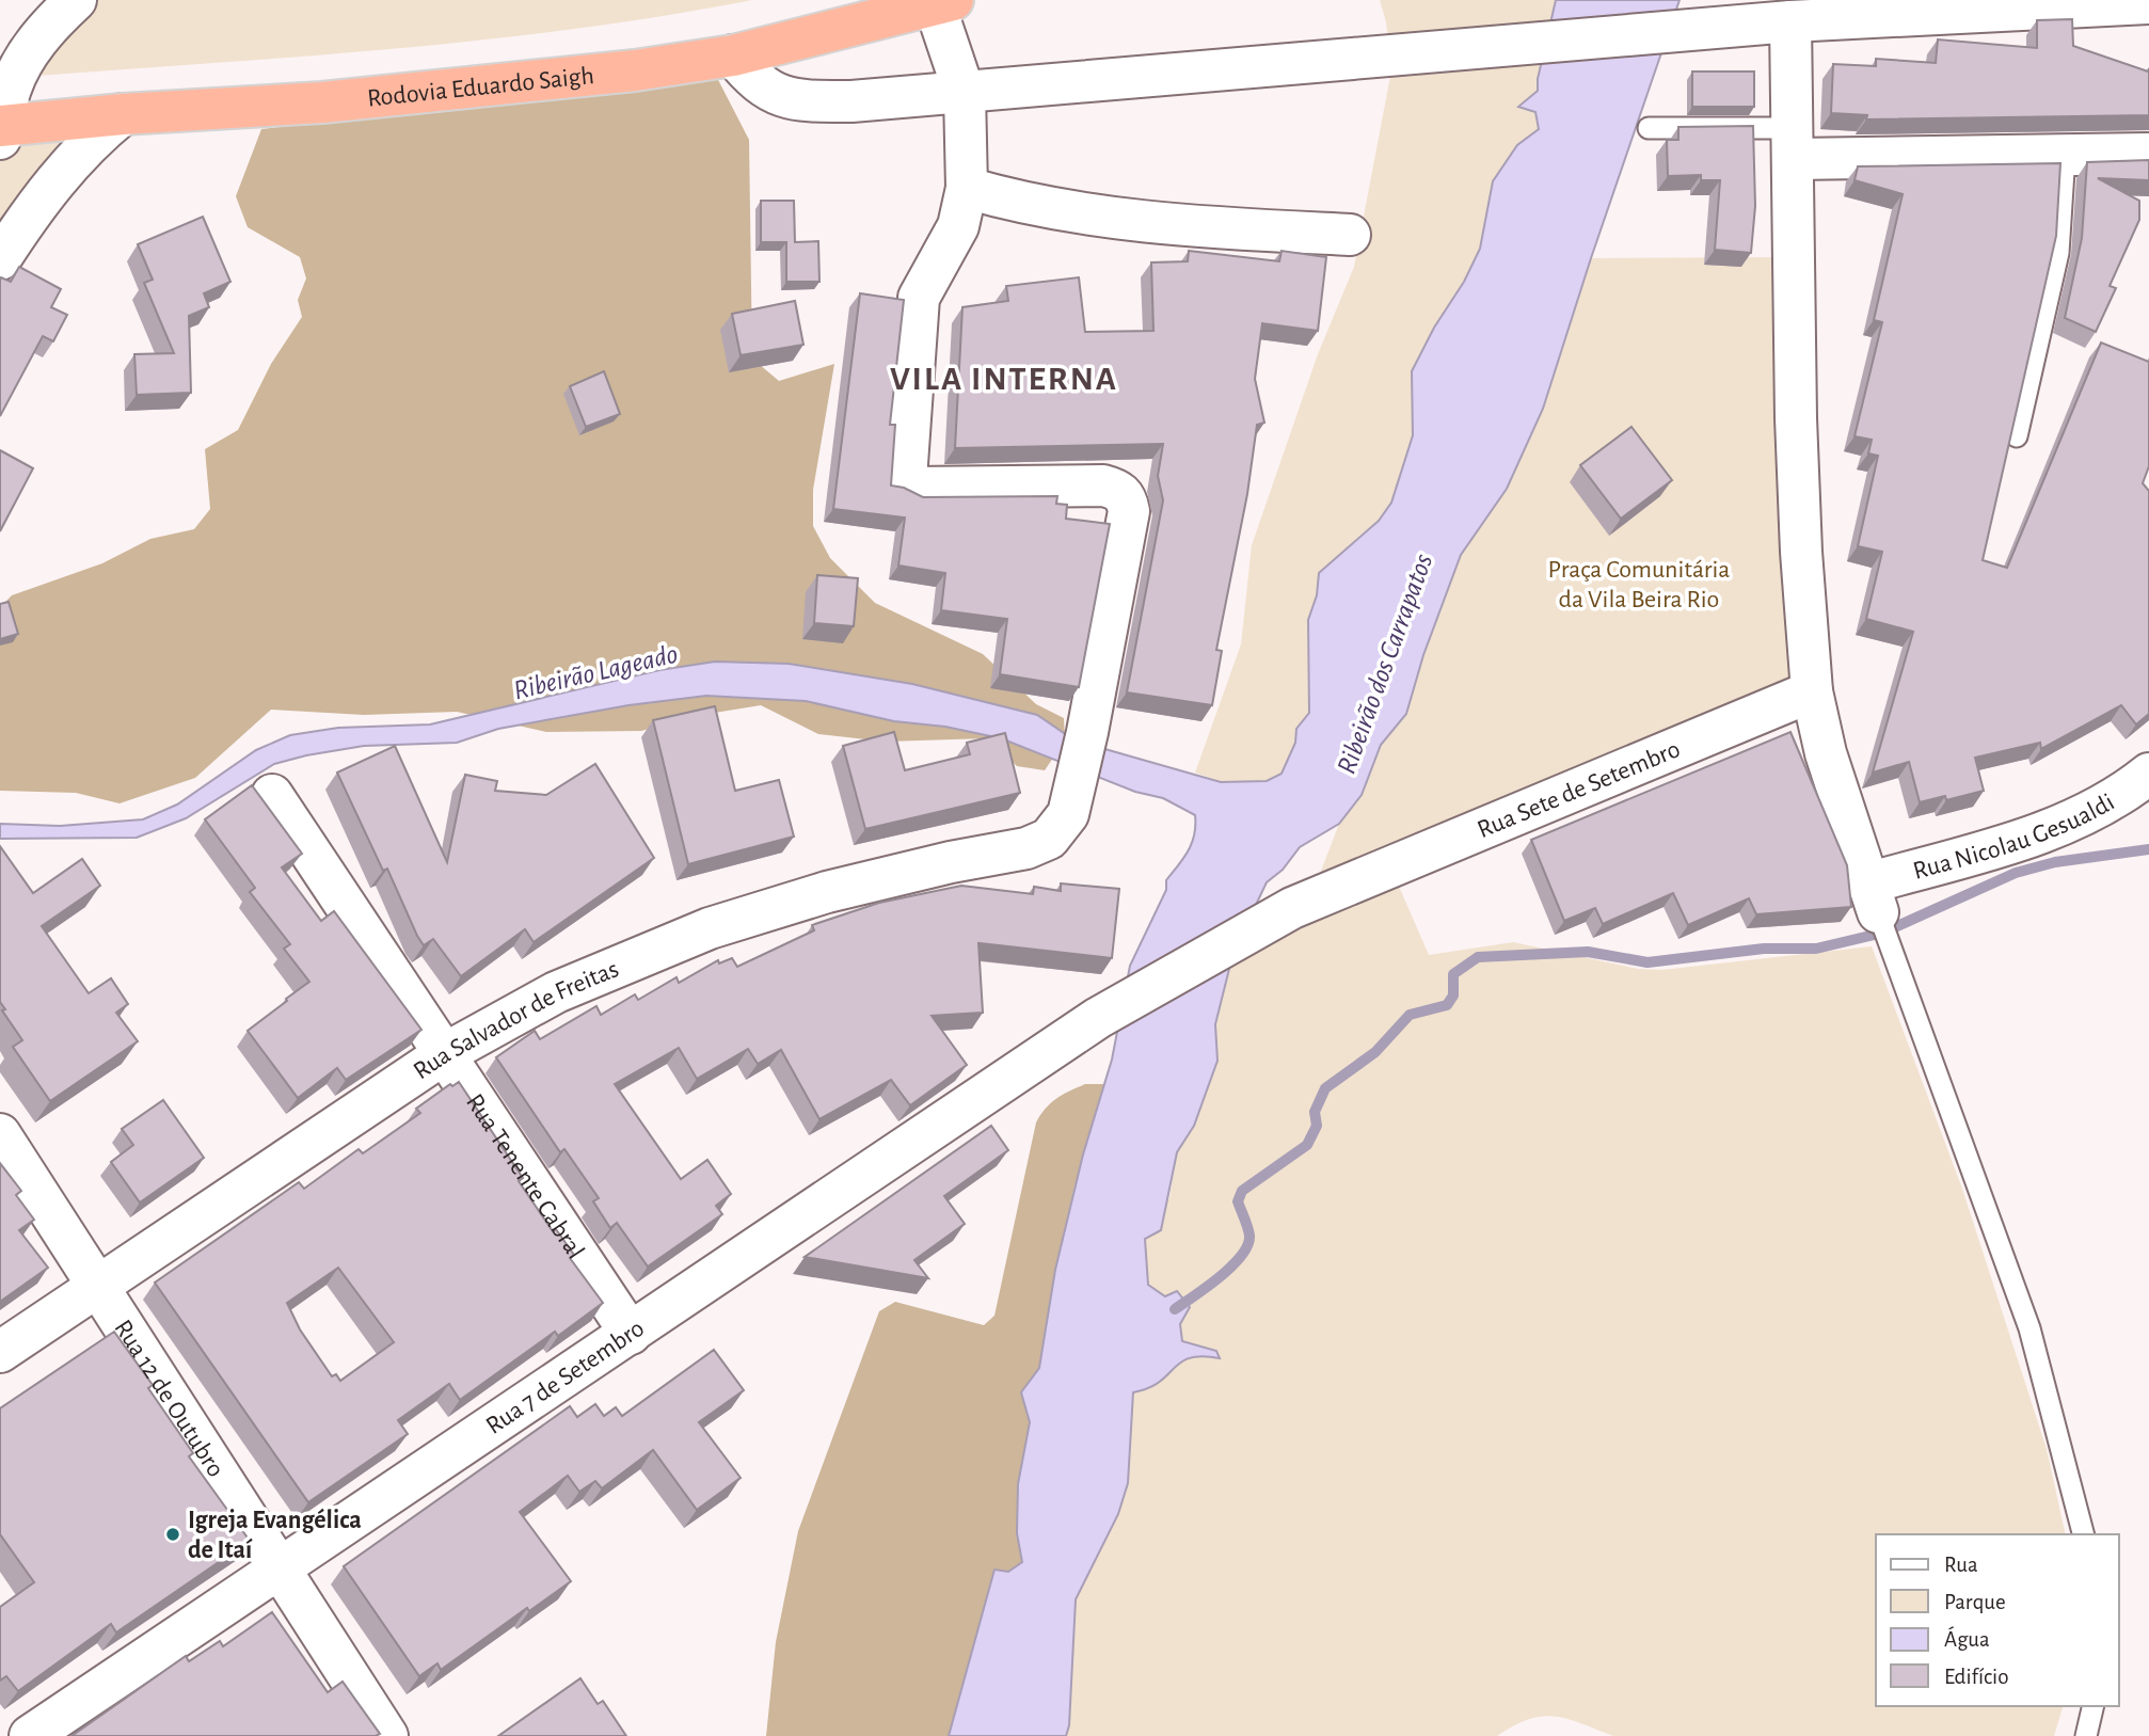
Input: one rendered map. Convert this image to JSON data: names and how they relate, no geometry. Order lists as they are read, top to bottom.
{
  "streets": {
    "highway": ["Rodovia Eduardo Saigh"],
    "street": [
      "Rua Sete de Setembro",
      "Rua Nicolau Gesualdi",
      "Rua Salvador de Freitas",
      "Rua Tenente Cabral",
      "Rua 7 de Setembro",
      "Rua 12 de Outubro"
    ]
  },
  "crossings": [
    ["Rua Sete de Setembro", "Rua 7 de Setembro"],
    ["Rua Salvador de Freitas", "Rua Tenente Cabral"],
    ["Rua Salvador de Freitas", "Rua 12 de Outubro"],
    ["Rua Tenente Cabral", "Rua 7 de Setembro"],
    ["Rua 7 de Setembro", "Rua 12 de Outubro"]
  ],
  "districts": ["VILA INTERNA"],
  "water": ["Ribeirão dos Carrapatos", "Ribeirão Lageado"],
  "parks": ["Praça Comunitária da Vila Beira Rio"],
  "places": ["Igreja Evangélica de Itaí"],
  "legend": [
    "Rua",
    "Parque",
    "Água",
    "Edifício"
  ]
}
